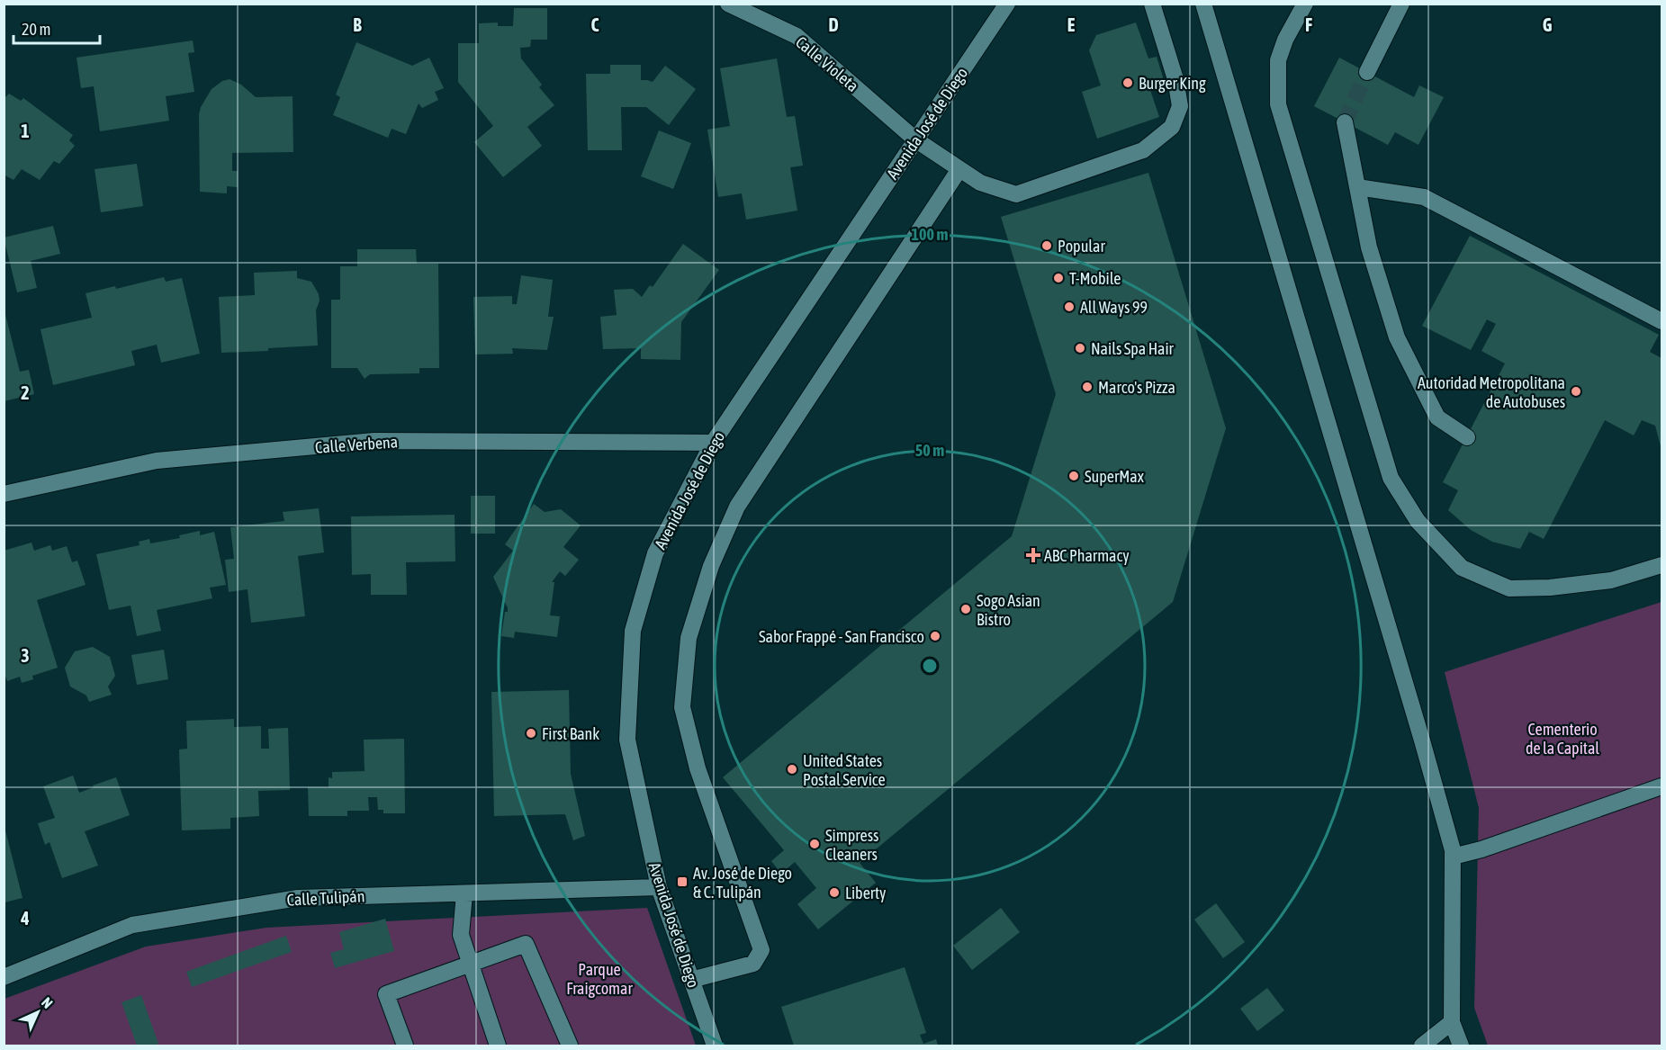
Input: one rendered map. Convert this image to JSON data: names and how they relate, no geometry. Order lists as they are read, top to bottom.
{
  "streets": {
    "street": [
      "Calle Violeta",
      "Avenida José de Diego",
      "Calle Verbena",
      "Calle Tulipán"
    ]
  },
  "crossings": [
    ["Calle Violeta", "Avenida José de Diego"],
    ["Avenida José de Diego", "Calle Verbena"],
    ["Avenida José de Diego", "Calle Tulipán"]
  ],
  "parks": ["Cementerio de la Capital", "Parque Fraigcomar"],
  "places": {
    "other": [
      "Burger King",
      "Popular",
      "T-Mobile",
      "All Ways 99",
      "Nails Spa Hair",
      "Marco's Pizza",
      "Autoridad Metropolitana de Autobuses",
      "SuperMax",
      "Sogo Asian Bistro",
      "Sabor Frappé - San Francisco",
      "First Bank",
      "United States Postal Service",
      "Simpress Cleaners",
      "Liberty"
    ],
    "health": ["ABC Pharmacy"],
    "transit": ["Av. José de Diego & C. Tulipán"]
  },
  "scale_bar": "20 m",
  "north": "top right",
  "grid": {
    "columns": [
      "B",
      "C",
      "D",
      "E",
      "F",
      "G"
    ],
    "rows": [
      "1",
      "2",
      "3",
      "4"
    ]
  },
  "rings": ["100 m", "50 m"]
}
